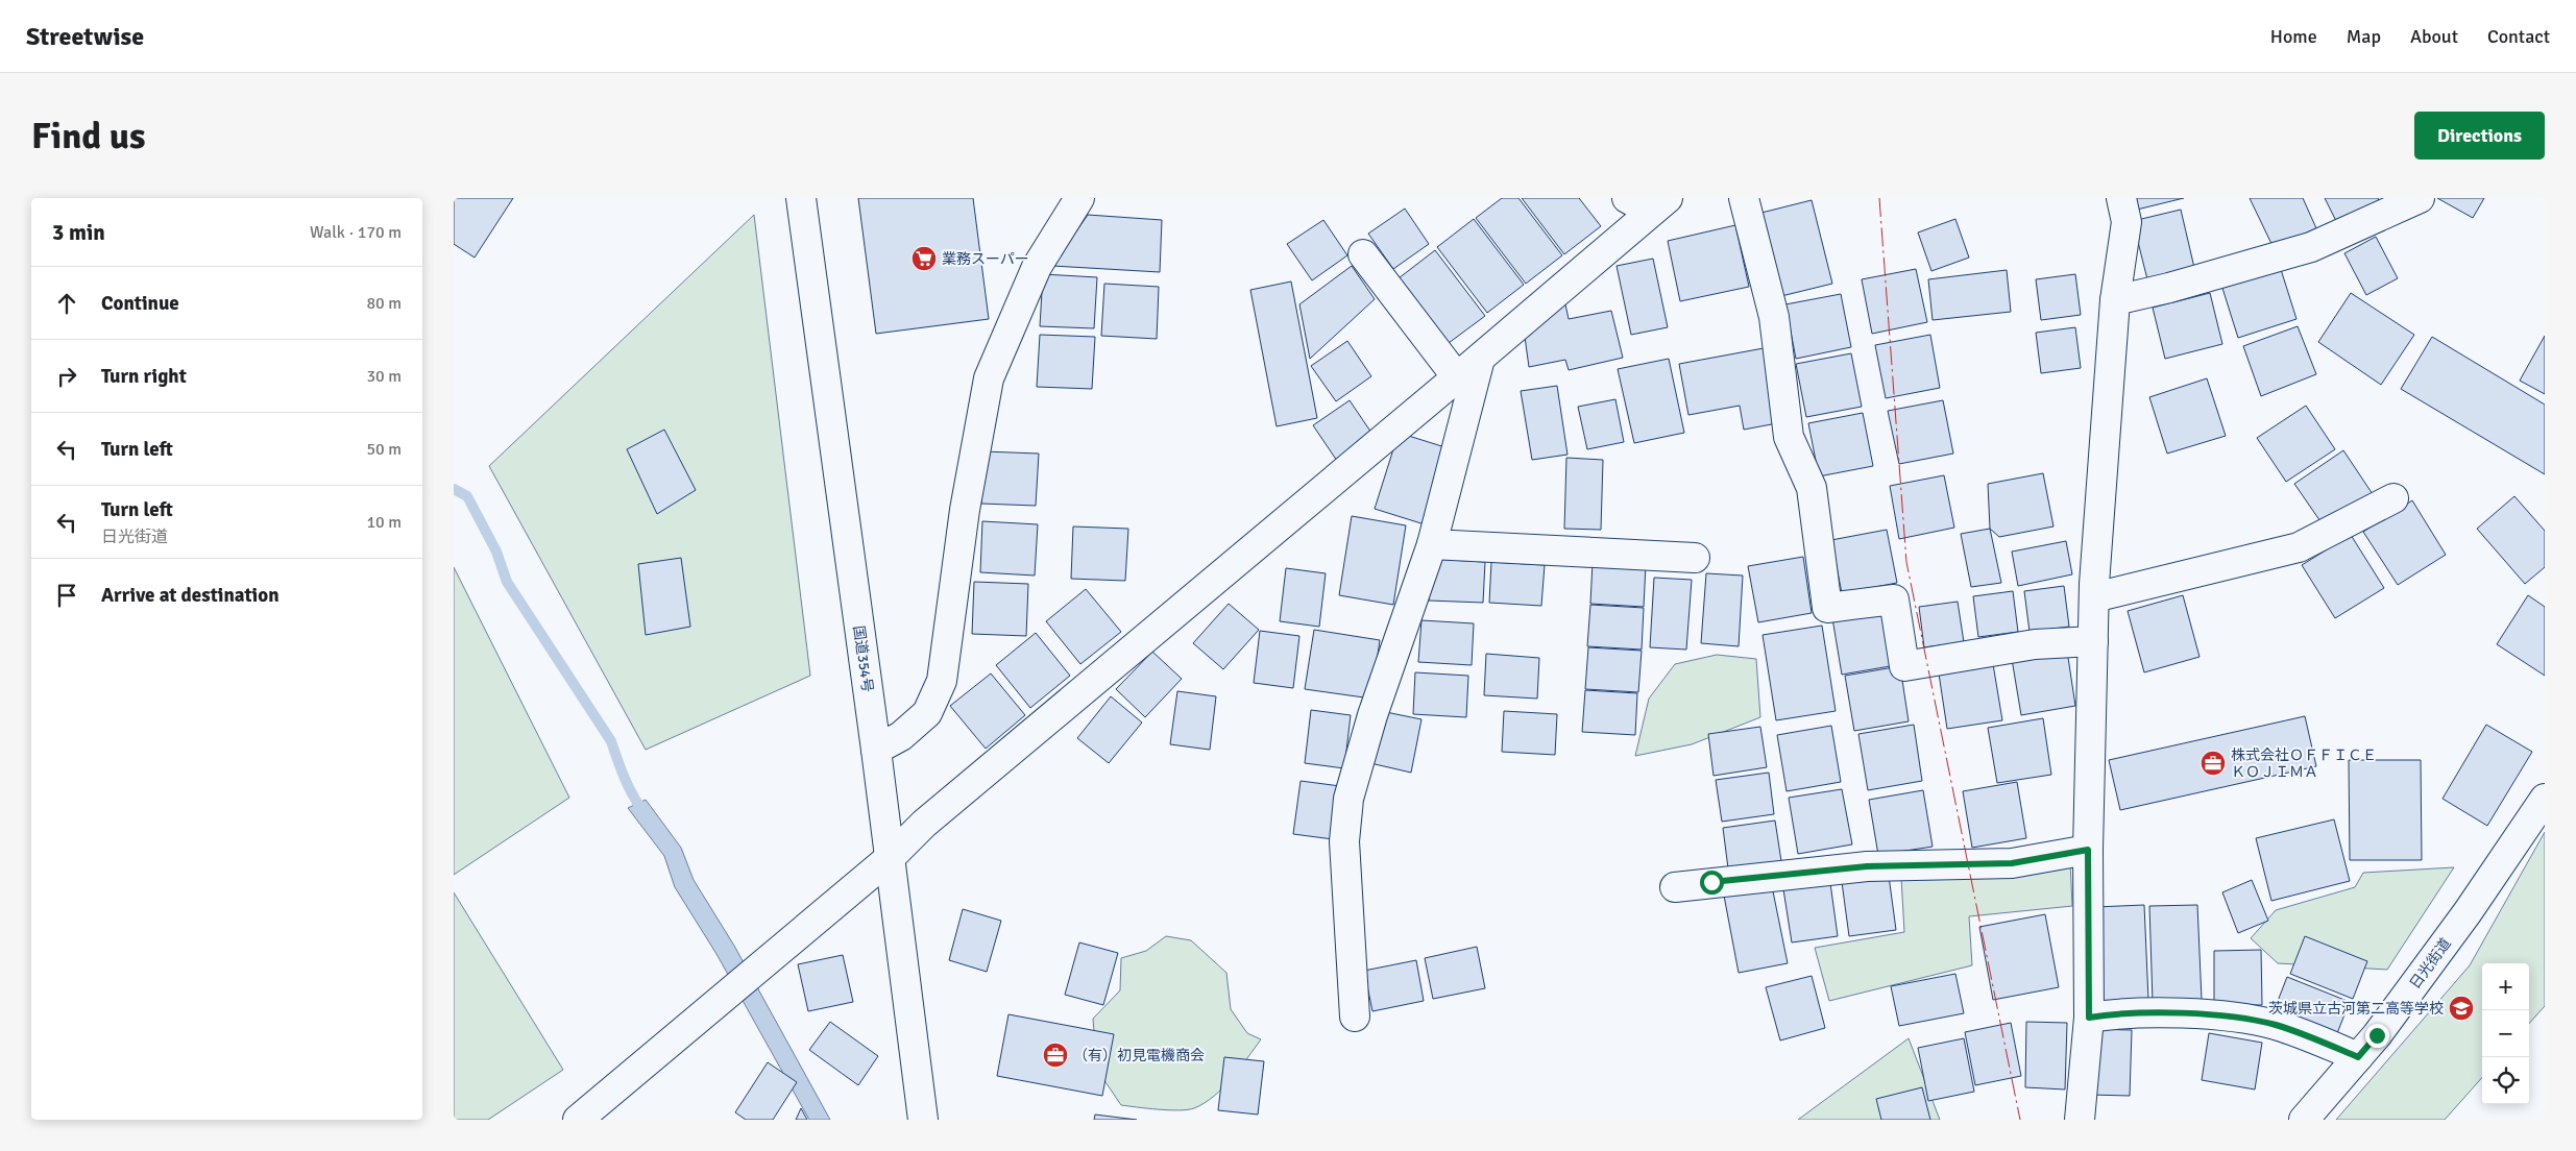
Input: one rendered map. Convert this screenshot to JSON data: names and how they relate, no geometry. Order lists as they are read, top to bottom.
{
  "streets": {
    "main road": ["国道354号", "日光街道"]
  },
  "places": {
    "supermarket": ["業務スーパー"],
    "office": ["株式会社ＯＦＦＩＣＥ ＫＯＪＩＭＡ", "（有）初見電機商会"],
    "school or university": ["茨城県立古河第二高等学校"]
  },
  "page": {
    "header": "Streetwise",
    "nav": [
      "Home",
      "Map",
      "About",
      "Contact"
    ],
    "buttons": "Directions",
    "title": "Find us",
    "heading": ["3 min", "Walk · 170 m"],
    "list": [
      ["Continue", "80 m"],
      ["Turn right", "30 m"],
      ["Turn left", "50 m"],
      ["Turn left", "日光街道", "10 m"],
      "Arrive at destination"
    ],
    "map_buttons": ["+", "−"]
  }
}
